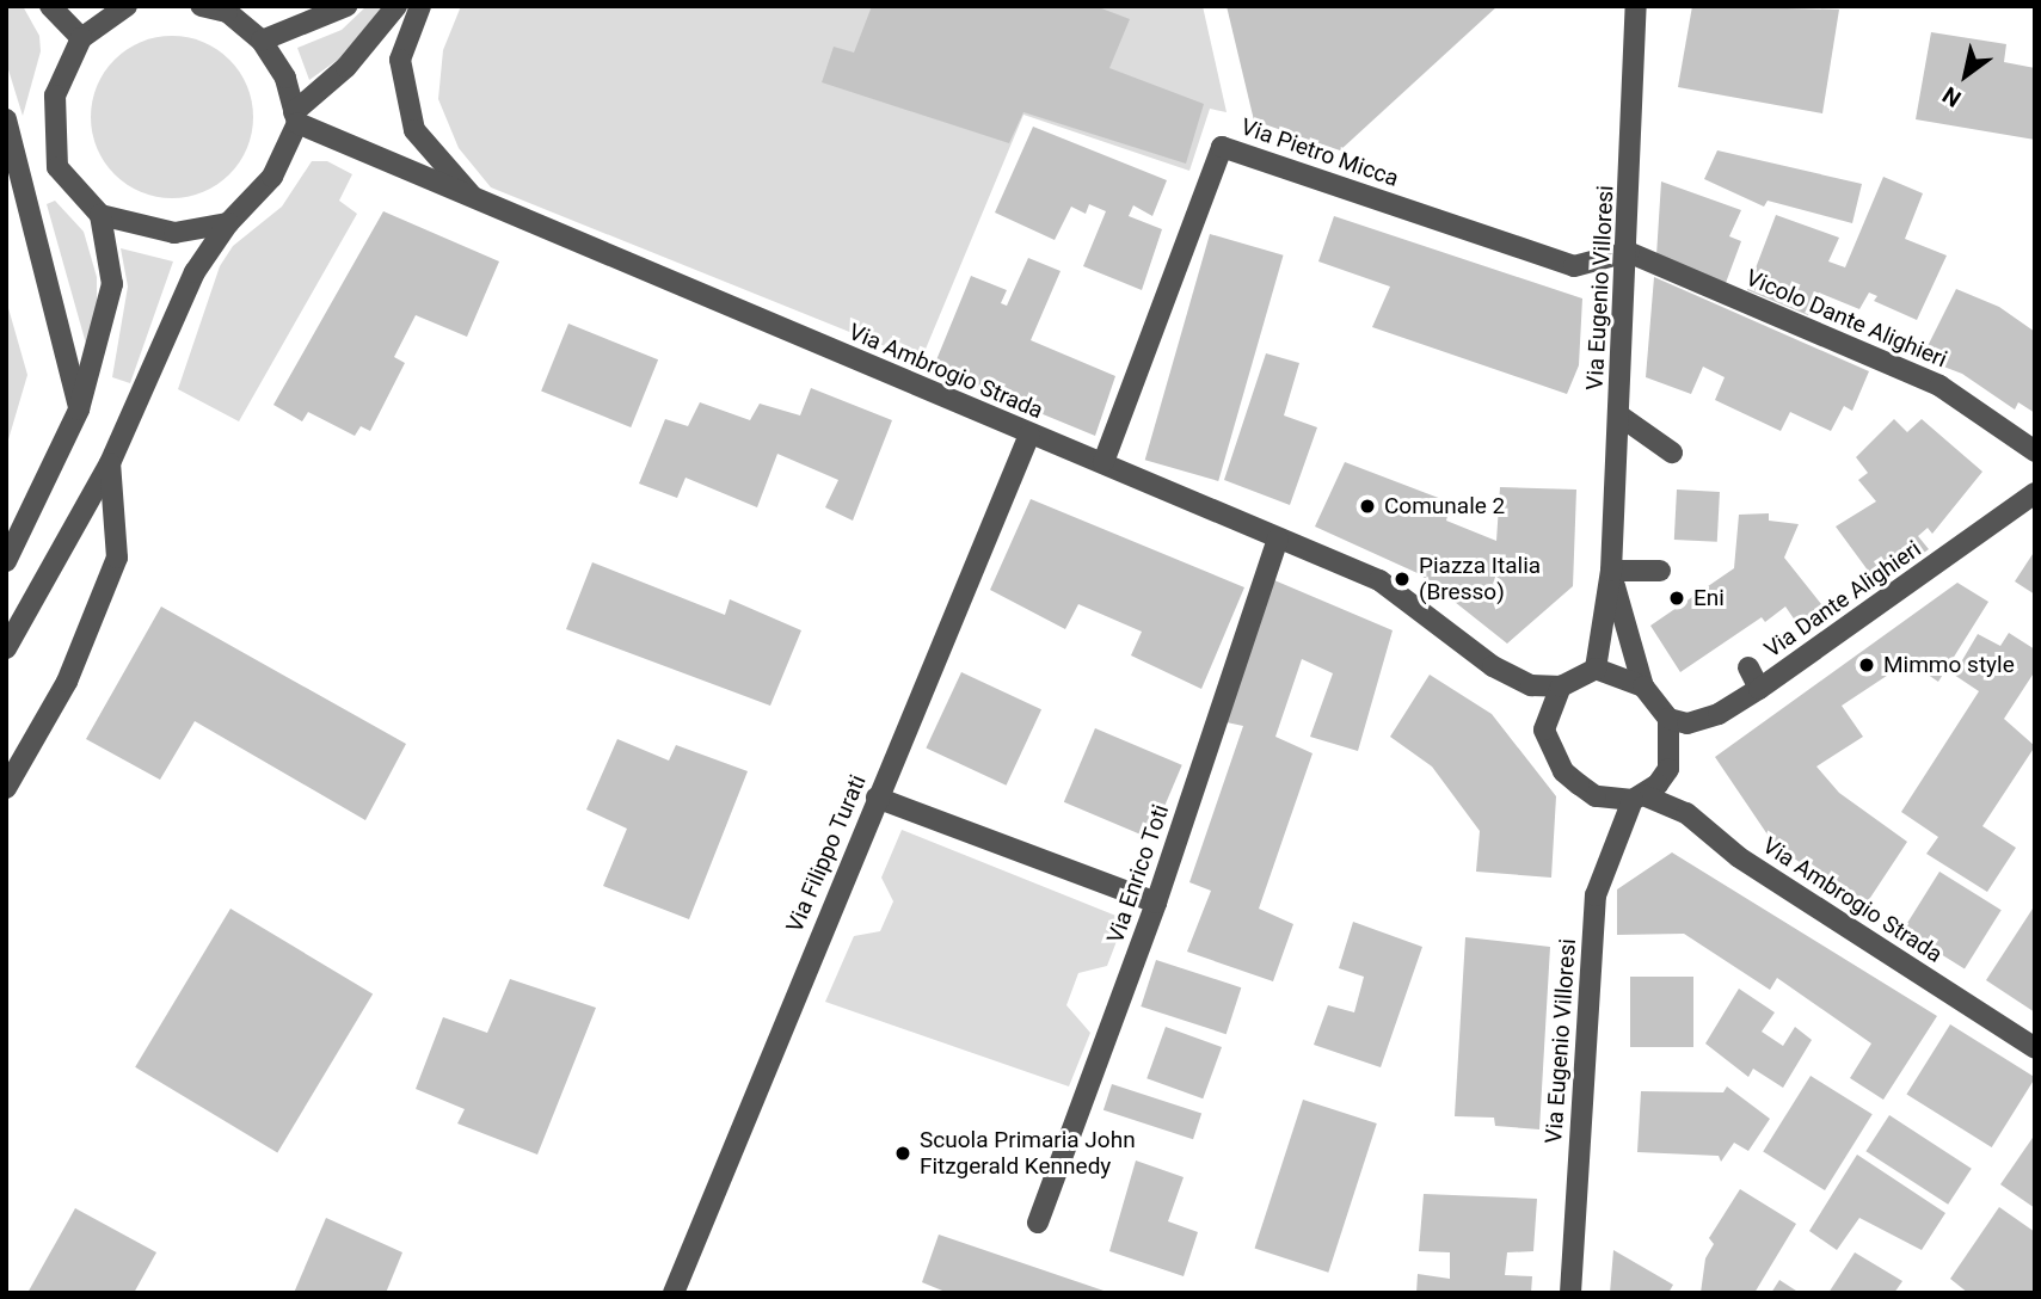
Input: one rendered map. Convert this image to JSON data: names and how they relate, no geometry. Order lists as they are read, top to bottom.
{
  "streets": {
    "street": [
      "Via Pietro Micca",
      "Via Eugenio Villoresi",
      "Vicolo Dante Alighieri",
      "Via Ambrogio Strada",
      "Via Dante Alighieri",
      "Via Filippo Turati",
      "Via Enrico Toti"
    ]
  },
  "crossings": [
    ["Via Pietro Micca", "Via Eugenio Villoresi"],
    ["Via Pietro Micca", "Vicolo Dante Alighieri"],
    ["Via Pietro Micca", "Via Ambrogio Strada"],
    ["Via Eugenio Villoresi", "Vicolo Dante Alighieri"],
    ["Via Eugenio Villoresi", "Via Ambrogio Strada"],
    ["Via Eugenio Villoresi", "Via Dante Alighieri"],
    ["Via Ambrogio Strada", "Via Dante Alighieri"],
    ["Via Ambrogio Strada", "Via Filippo Turati"],
    ["Via Ambrogio Strada", "Via Enrico Toti"]
  ],
  "places": [
    "Comunale 2",
    "Piazza Italia (Bresso)",
    "Eni",
    "Mimmo style",
    "Scuola Primaria John Fitzgerald Kennedy"
  ],
  "north": "bottom left"
}
